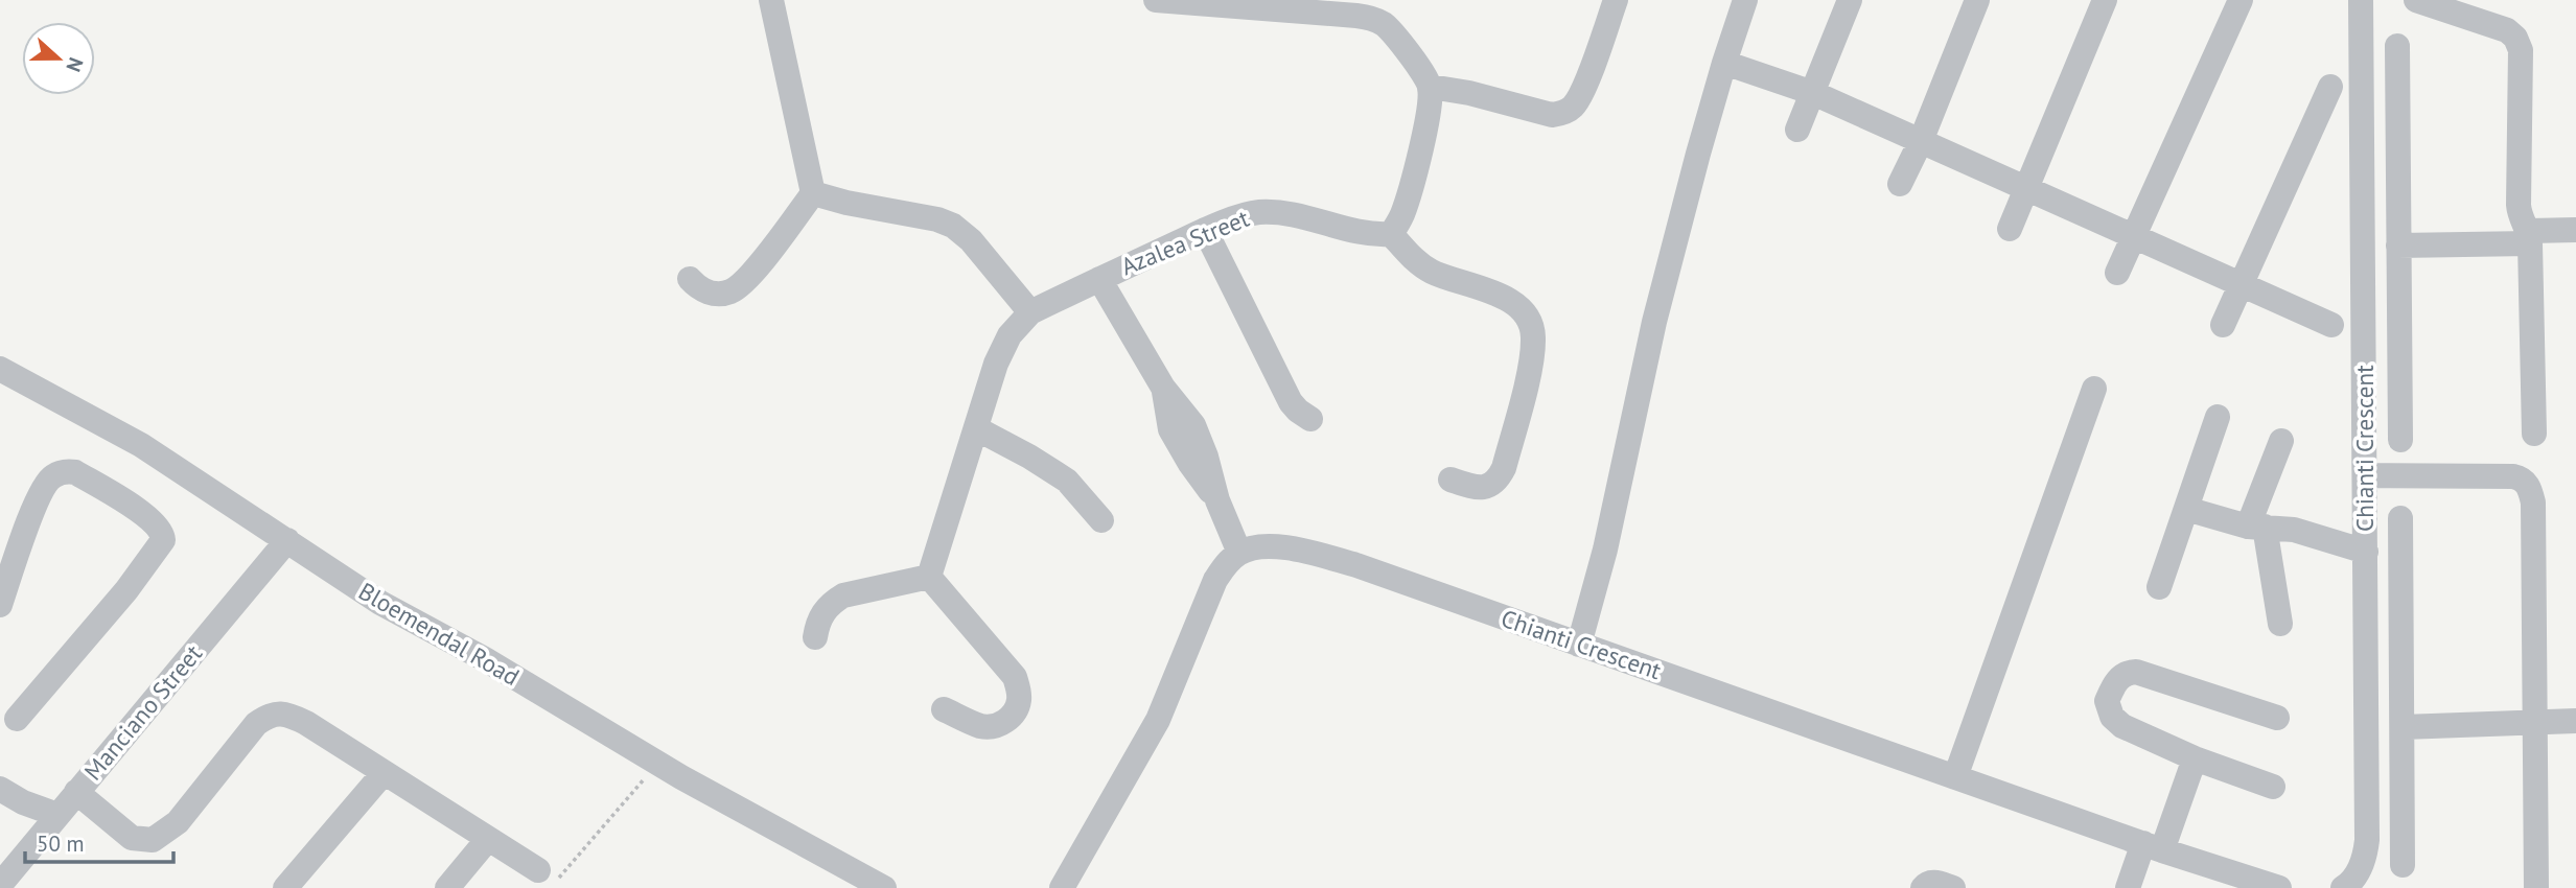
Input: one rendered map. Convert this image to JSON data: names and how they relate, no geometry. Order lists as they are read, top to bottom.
{
  "streets": {
    "street": [
      "Azalea Street",
      "Chianti Crescent",
      "Bloemendal Road",
      "Manciano Street"
    ]
  },
  "crossings": [
    ["Bloemendal Road", "Manciano Street"]
  ],
  "scale_bar": "50 m",
  "north": "right"
}
